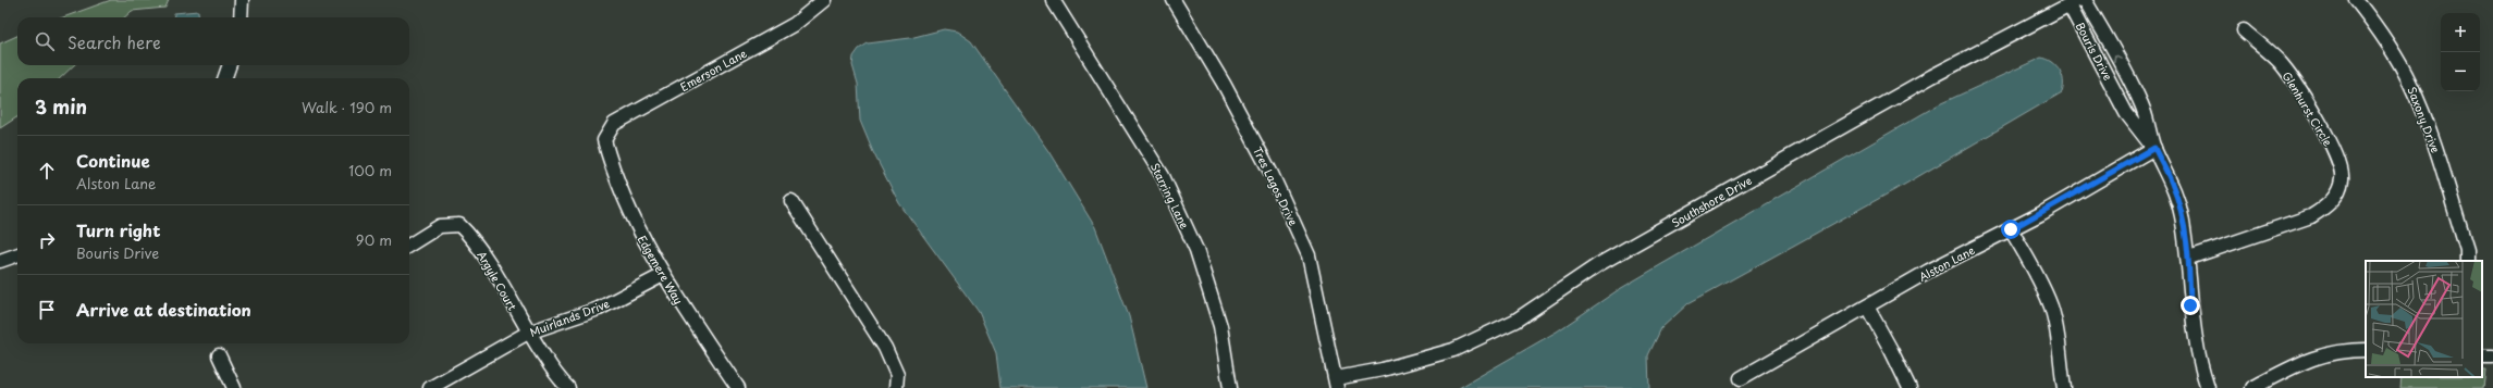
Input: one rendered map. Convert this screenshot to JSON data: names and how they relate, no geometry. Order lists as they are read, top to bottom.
{
  "streets": {
    "street": [
      "Bouris Drive",
      "Emerson Lane",
      "Glenhurst Circle",
      "Saxony Drive",
      "Tres Lagos Drive",
      "Starring Lane",
      "Southshore Drive",
      "Alston Lane",
      "Edgemere Way",
      "Argyle Court",
      "Muirlands Drive"
    ]
  },
  "crossings": [
    ["Bouris Drive", "Glenhurst Circle"],
    ["Bouris Drive", "Southshore Drive"],
    ["Bouris Drive", "Alston Lane"],
    ["Emerson Lane", "Edgemere Way"],
    ["Tres Lagos Drive", "Southshore Drive"],
    ["Edgemere Way", "Muirlands Drive"],
    ["Argyle Court", "Muirlands Drive"]
  ],
  "page": {
    "map_buttons": ["+", "−"],
    "search": "Search here",
    "heading": ["3 min", "Walk · 190 m"],
    "list": [
      ["Continue", "Alston Lane", "100 m"],
      ["Turn right", "Bouris Drive", "90 m"],
      "Arrive at destination"
    ]
  }
}
